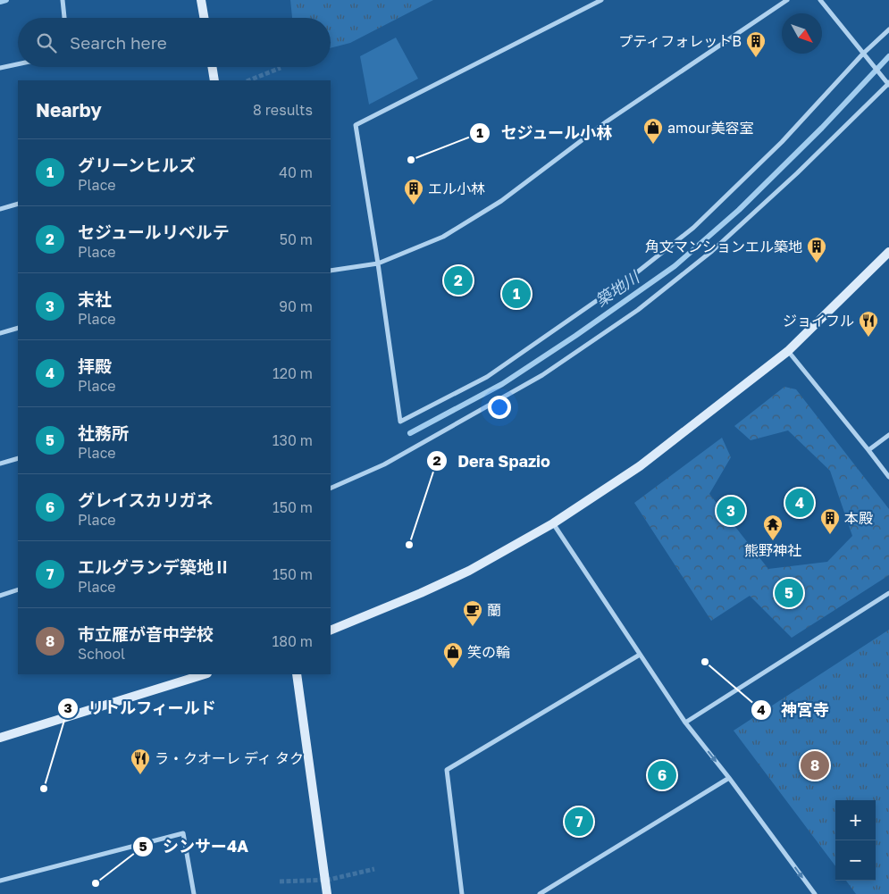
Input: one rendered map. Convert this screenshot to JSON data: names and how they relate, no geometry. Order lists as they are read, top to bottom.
{
  "water": ["築地川"],
  "places": {
    "building": [
      "プティフォレットB",
      "エル小林",
      "角文マンションエル築地",
      "本殿"
    ],
    "shop": ["amour美容室", "笑の輪"],
    "other": [
      "セジュール小林",
      "Dera Spazio",
      "神宮寺",
      "リトルフィールド",
      "シンサー4A"
    ],
    "restaurant": ["ジョイフル", "ラ・クオーレ ディ タク"],
    "temple": ["熊野神社"],
    "cafe": ["蘭"]
  },
  "north": "bottom right",
  "page": {
    "search": "Search here",
    "heading": ["Nearby", "8 results"],
    "list": [
      {
        "mark": "1",
        "name": "グリーンヒルズ",
        "note": "Place",
        "value": "40 m"
      },
      {
        "mark": "2",
        "name": "セジュールリベルテ",
        "note": "Place",
        "value": "50 m"
      },
      {
        "mark": "3",
        "name": "末社",
        "note": "Place",
        "value": "90 m"
      },
      {
        "mark": "4",
        "name": "拝殿",
        "note": "Place",
        "value": "120 m"
      },
      {
        "mark": "5",
        "name": "社務所",
        "note": "Place",
        "value": "130 m"
      },
      {
        "mark": "6",
        "name": "グレイスカリガネ",
        "note": "Place",
        "value": "150 m"
      },
      {
        "mark": "7",
        "name": "エルグランデ築地Ⅱ",
        "note": "Place",
        "value": "150 m"
      },
      {
        "mark": "8",
        "name": "市立雁が音中学校",
        "note": "School",
        "value": "180 m"
      }
    ],
    "pins": [
      "2",
      "1",
      "4",
      "3",
      "5",
      "8",
      "6",
      "7"
    ],
    "map_buttons": ["+", "−"]
  }
}
